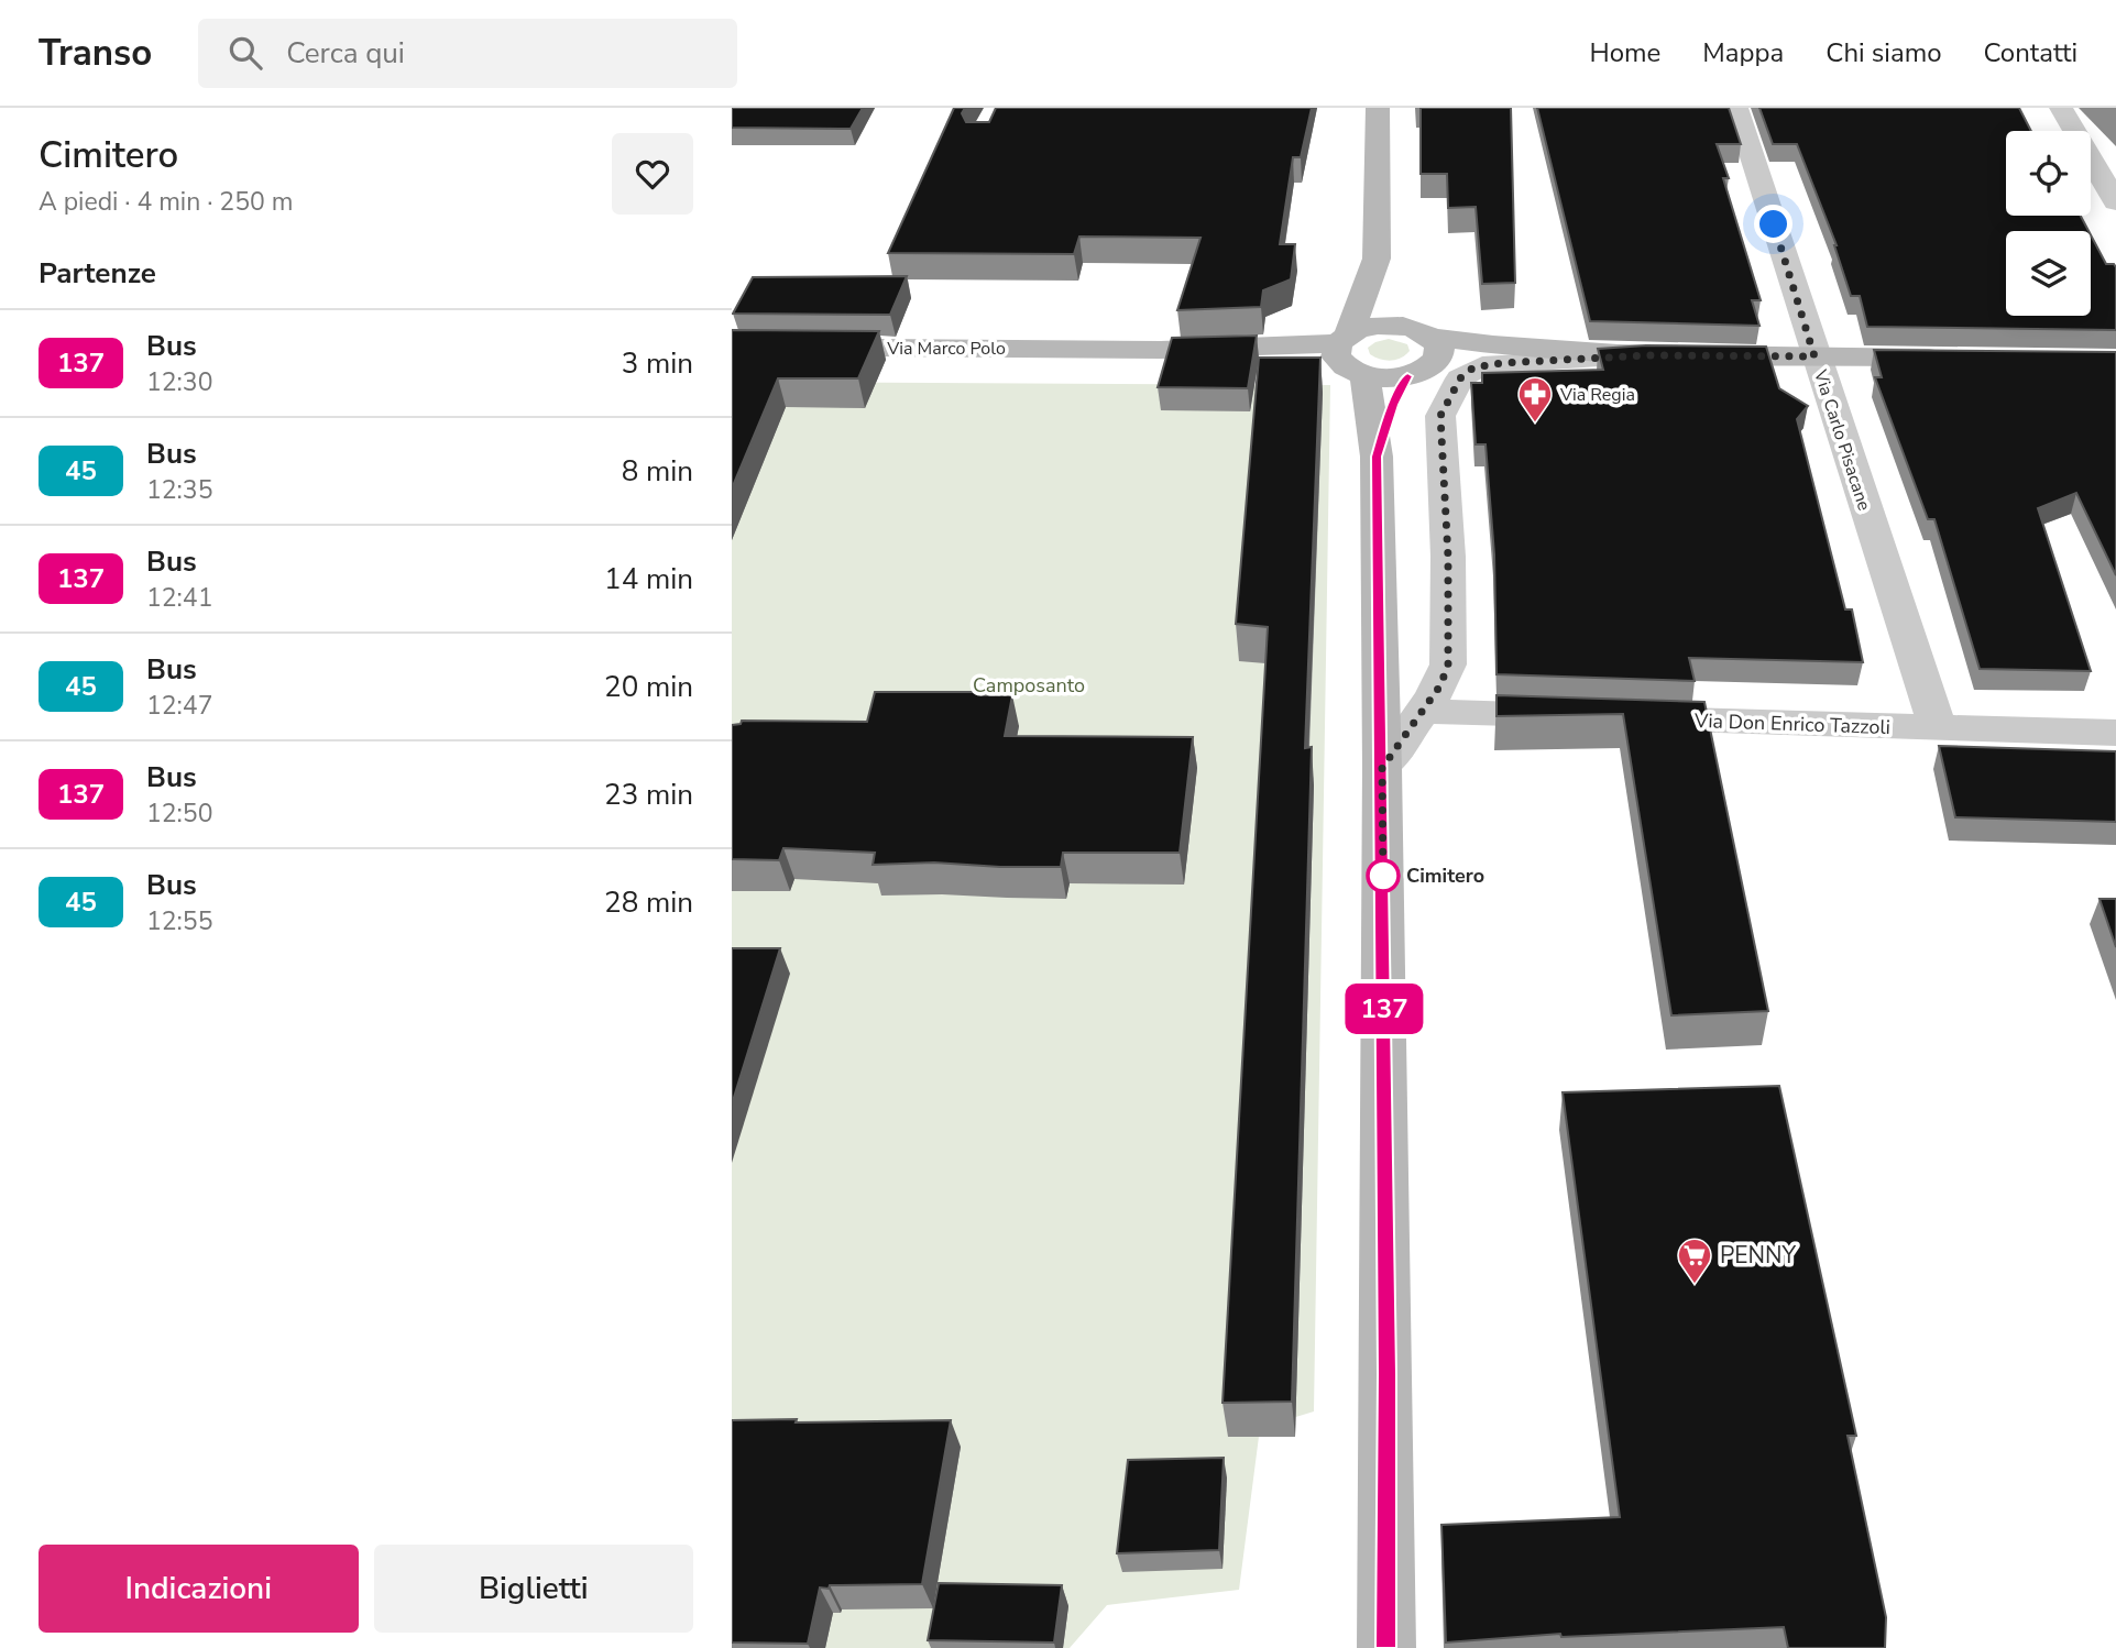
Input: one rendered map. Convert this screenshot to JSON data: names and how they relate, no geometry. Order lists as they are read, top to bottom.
{
  "streets": {
    "street": ["Via Marco Polo", "Via Carlo Pisacane", "Via Don Enrico Tazzoli"]
  },
  "crossings": [
    ["Via Carlo Pisacane", "Via Don Enrico Tazzoli"]
  ],
  "parks": ["Camposanto"],
  "places": {
    "pharmacy": ["Via Regia"],
    "other": ["Cimitero"],
    "supermarket": ["PENNY"]
  },
  "lines": ["bus line 137"],
  "page": {
    "header": "Transo",
    "search": "Cerca qui",
    "nav": [
      "Home",
      "Mappa",
      "Chi siamo",
      "Contatti"
    ],
    "heading": [
      ["Cimitero", "A piedi · 4 min · 250 m"],
      "Partenze"
    ],
    "on_map": "137",
    "list": [
      {
        "mark": "137",
        "name": "Bus",
        "note": "12:30",
        "value": "3 min"
      },
      {
        "mark": "45",
        "name": "Bus",
        "note": "12:35",
        "value": "8 min"
      },
      {
        "mark": "137",
        "name": "Bus",
        "note": "12:41",
        "value": "14 min"
      },
      {
        "mark": "45",
        "name": "Bus",
        "note": "12:47",
        "value": "20 min"
      },
      {
        "mark": "137",
        "name": "Bus",
        "note": "12:50",
        "value": "23 min"
      },
      {
        "mark": "45",
        "name": "Bus",
        "note": "12:55",
        "value": "28 min"
      }
    ],
    "buttons": ["Indicazioni", "Biglietti"]
  }
}
